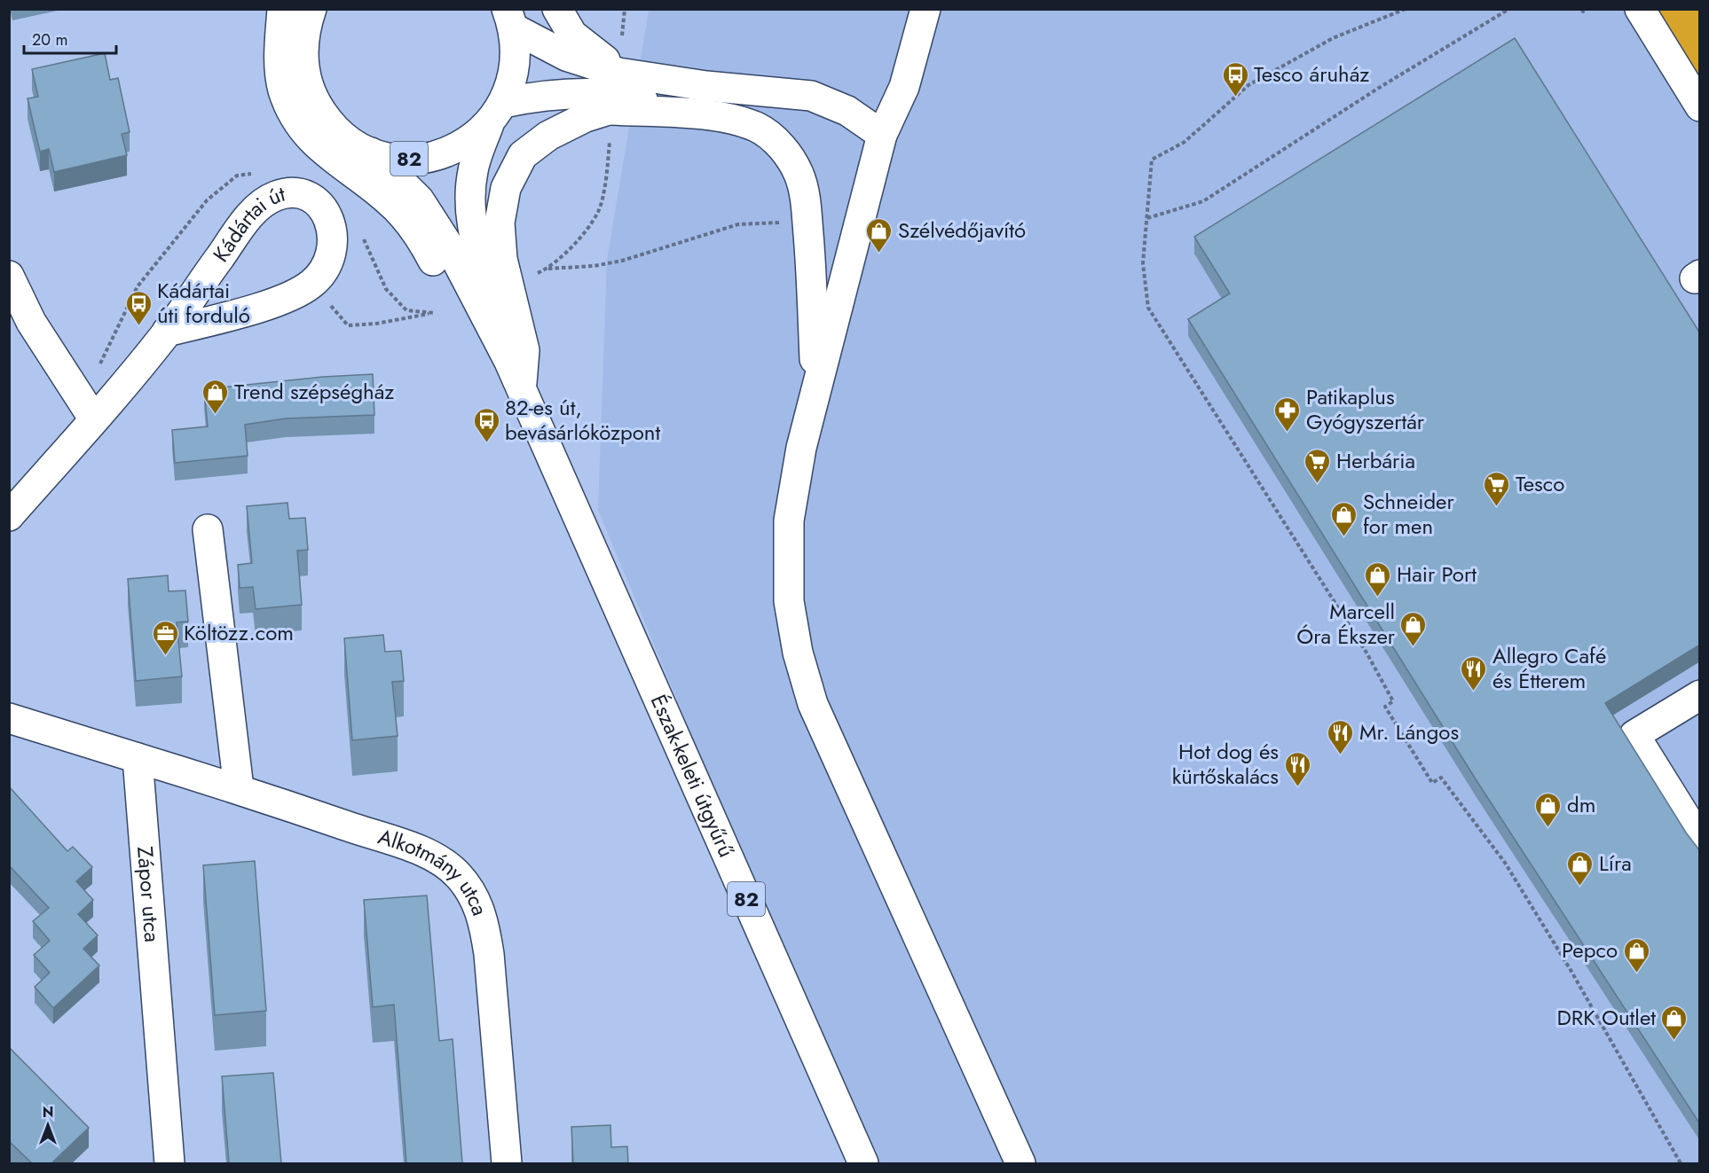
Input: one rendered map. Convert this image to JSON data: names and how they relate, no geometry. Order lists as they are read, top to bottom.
{
  "streets": {
    "street": [
      "82",
      "Kádártai út",
      "Észak-keleti útgyűrű",
      "Alkotmány utca",
      "Zápor utca"
    ]
  },
  "crossings": [
    ["82", "Észak-keleti útgyűrű"],
    ["Alkotmány utca", "Zápor utca"]
  ],
  "places": {
    "bus stop": ["Tesco áruház", "Kádártai úti forduló", "82-es út, bevásárlóközpont"],
    "shop": [
      "Szélvédőjavító",
      "Trend szépségház",
      "Schneider for men",
      "Hair Port",
      "Marcell Óra Ékszer",
      "dm",
      "Líra",
      "Pepco",
      "DRK Outlet"
    ],
    "pharmacy": ["Patikaplus Gyógyszertár"],
    "supermarket": ["Herbária", "Tesco"],
    "office": ["Költözz.com"],
    "restaurant": ["Allegro Café és Étterem", "Mr. Lángos", "Hot dog és kürtőskalács"]
  },
  "scale_bar": "20 m",
  "north": "top"
}
